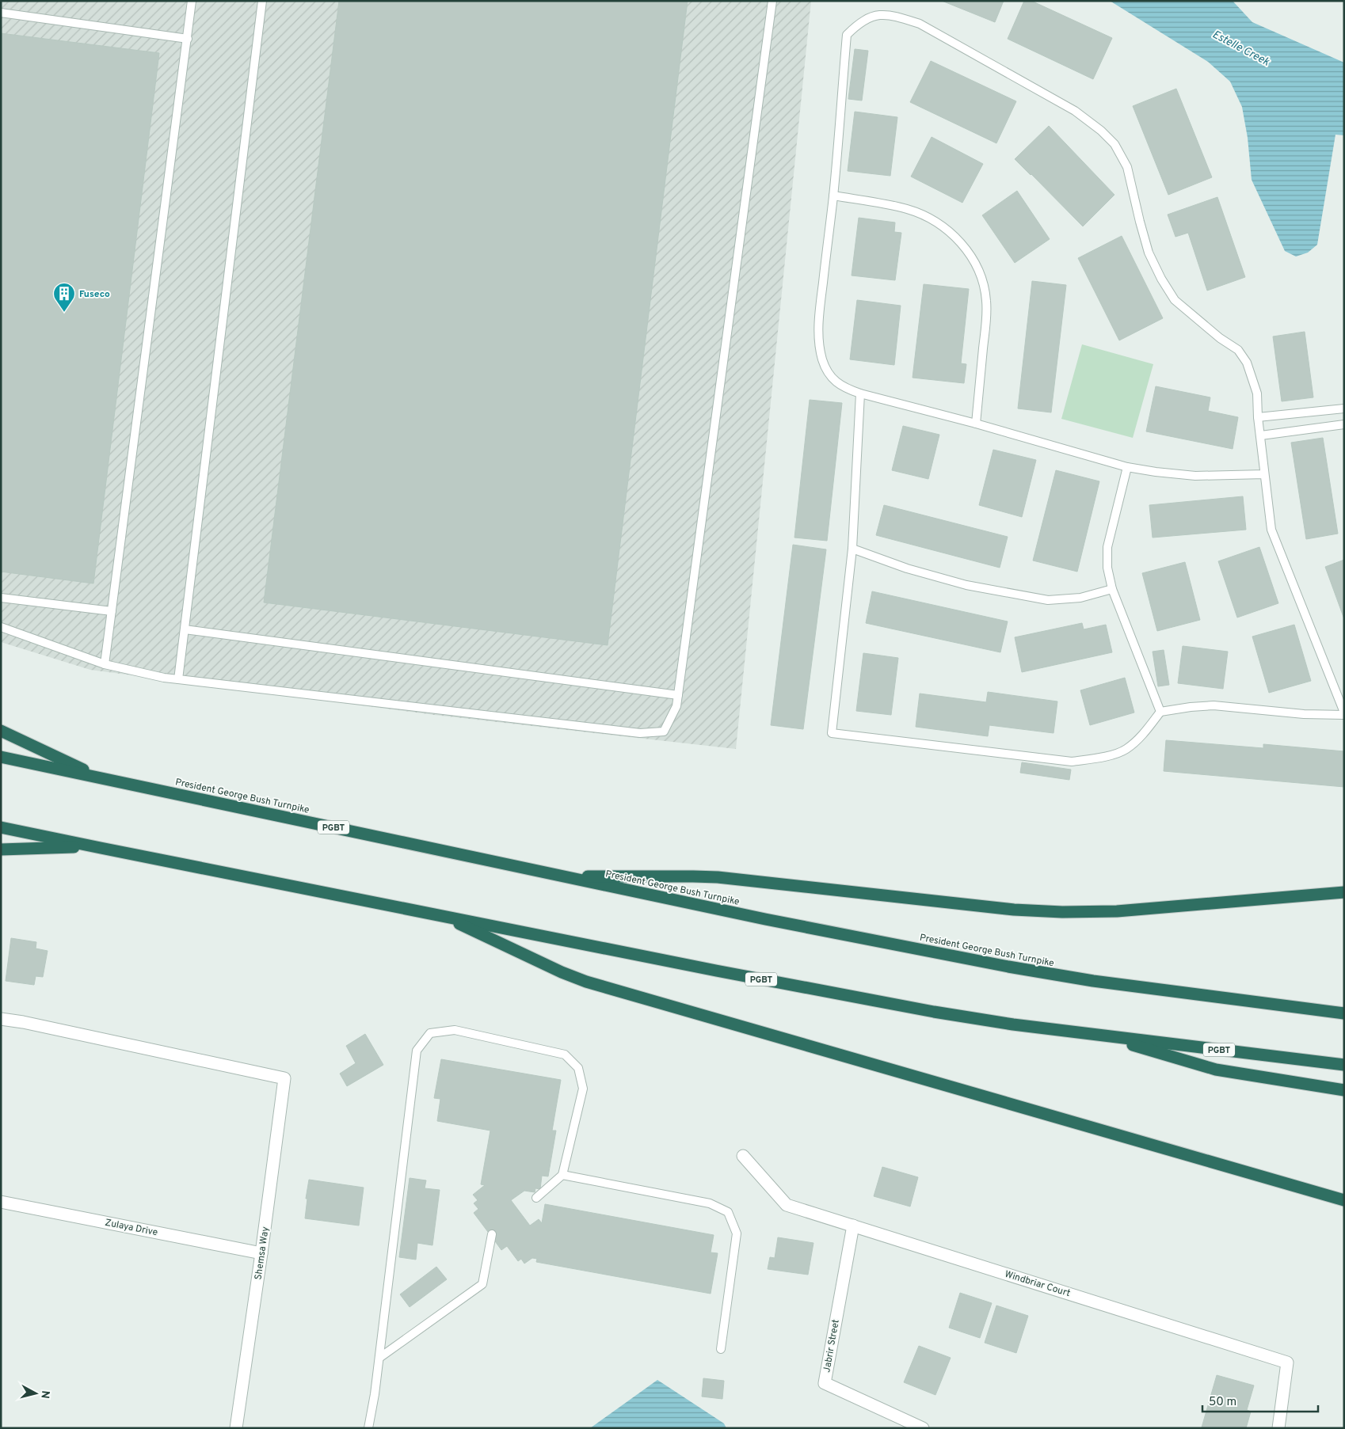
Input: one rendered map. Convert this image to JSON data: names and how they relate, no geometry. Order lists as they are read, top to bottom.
{
  "streets": {
    "highway": ["President George Bush Turnpike", "PGBT"],
    "street": [
      "Zulaya Drive",
      "Shemsa Way",
      "Windbriar Court",
      "Jabrir Street"
    ]
  },
  "crossings": [
    ["Zulaya Drive", "Shemsa Way"],
    ["Windbriar Court", "Jabrir Street"]
  ],
  "water": ["Estelle Creek"],
  "places": {
    "building": ["Fuseco"]
  },
  "scale_bar": "50 m",
  "north": "right"
}
